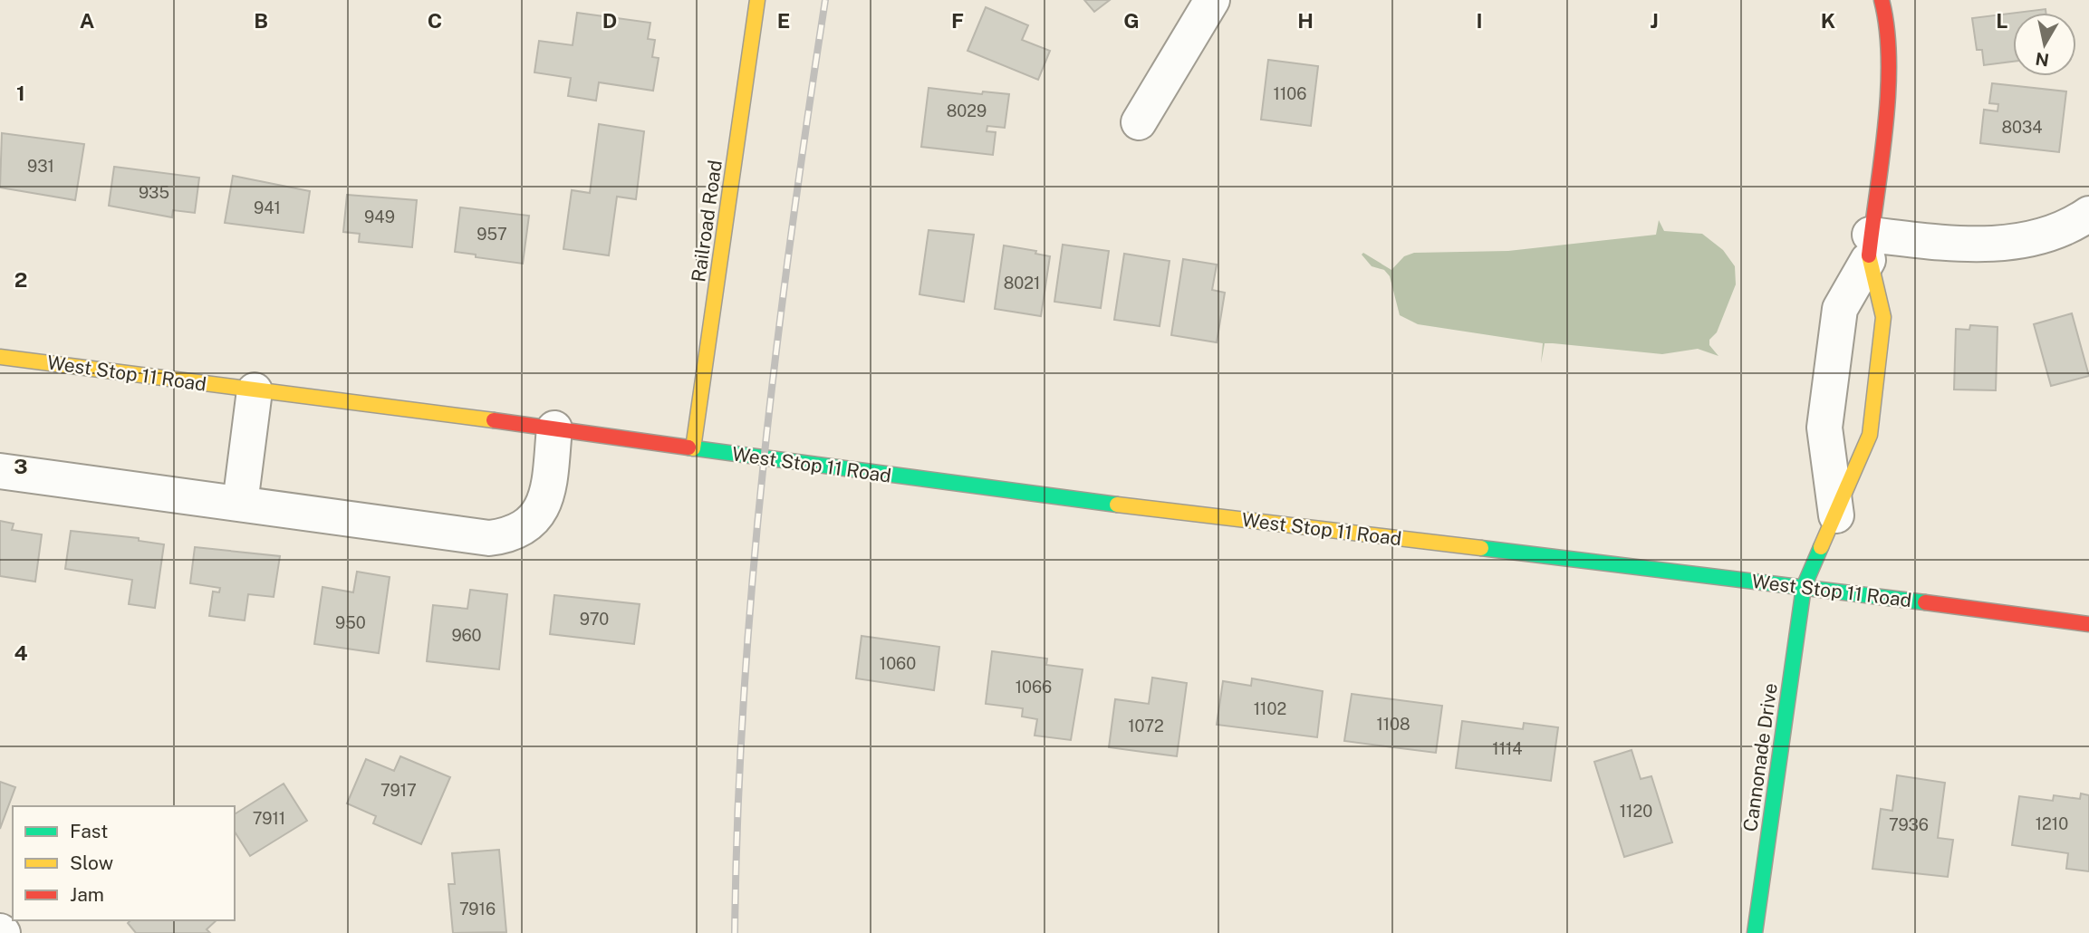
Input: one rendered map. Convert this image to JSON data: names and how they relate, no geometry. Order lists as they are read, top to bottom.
{
  "streets": {
    "main road": ["Railroad Road", "West Stop 11 Road", "Cannonade Drive"]
  },
  "crossings": [
    ["Railroad Road", "West Stop 11 Road"],
    ["West Stop 11 Road", "Cannonade Drive"]
  ],
  "house_numbers": [
    "1106",
    "8029",
    "8034",
    "931",
    "935",
    "941",
    "949",
    "957",
    "8021",
    "970",
    "950",
    "960",
    "1060",
    "1066",
    "1102",
    "1108",
    "1072",
    "1114",
    "7917",
    "1120",
    "7911",
    "1210",
    "7936",
    "7916"
  ],
  "legend": ["Fast", "Slow", "Jam"],
  "north": "bottom",
  "grid": {
    "columns": [
      "A",
      "B",
      "C",
      "D",
      "E",
      "F",
      "G",
      "H",
      "I",
      "J",
      "K",
      "L"
    ],
    "rows": [
      "1",
      "2",
      "3",
      "4"
    ]
  }
}
